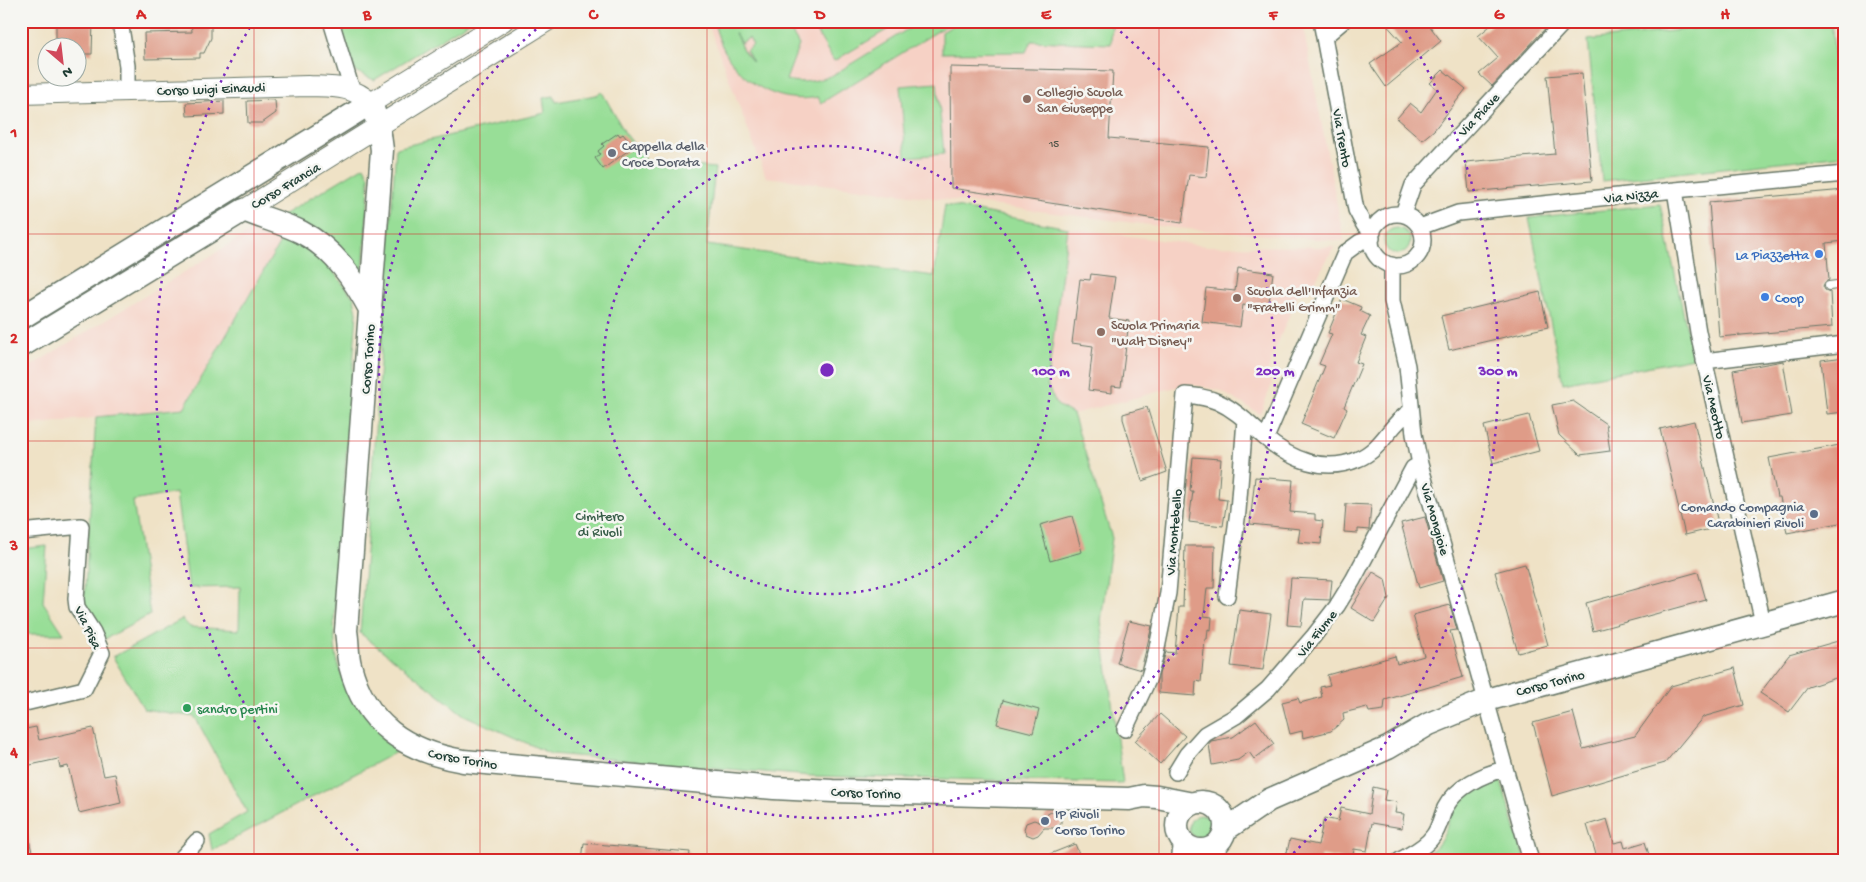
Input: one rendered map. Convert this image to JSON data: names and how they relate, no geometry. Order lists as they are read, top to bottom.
{
  "streets": {
    "main road": ["Corso Luigi Einaudi", "Corso Francia", "Corso Torino"],
    "street": [
      "Via Piave",
      "Via Trento",
      "Via Nizza",
      "Via Meotto",
      "Via Mongioie",
      "Via Montebello",
      "Via Pisa",
      "Via Fiume"
    ]
  },
  "crossings": [
    ["Corso Luigi Einaudi", "Corso Francia"],
    ["Via Piave", "Via Trento"],
    ["Via Piave", "Via Nizza"],
    ["Via Piave", "Via Mongioie"],
    ["Via Trento", "Via Nizza"],
    ["Via Trento", "Via Mongioie"],
    ["Corso Francia", "Corso Torino"],
    ["Via Nizza", "Via Meotto"],
    ["Via Nizza", "Via Mongioie"],
    ["Corso Torino", "Via Meotto"],
    ["Corso Torino", "Via Mongioie"],
    ["Via Mongioie", "Via Montebello"],
    ["Via Mongioie", "Via Fiume"]
  ],
  "parks": ["Cimitero di Rivoli"],
  "places": [
    "Collegio Scuola San Giuseppe",
    "Cappella della Croce Dorata",
    "La Piazzetta",
    "Coop",
    "Scuola dell'Infanzia \"Fratelli Grimm\"",
    "Scuola Primaria \"Walt Disney\"",
    "Comando Compagnia Carabinieri Rivoli",
    "sandro pertini",
    "IP Rivoli Corso Torino"
  ],
  "house_numbers": ["15"],
  "north": "bottom right",
  "grid": {
    "columns": [
      "A",
      "B",
      "C",
      "D",
      "E",
      "F",
      "G",
      "H"
    ],
    "rows": [
      "1",
      "2",
      "3",
      "4"
    ]
  },
  "rings": ["100 m", "200 m", "300 m"]
}
